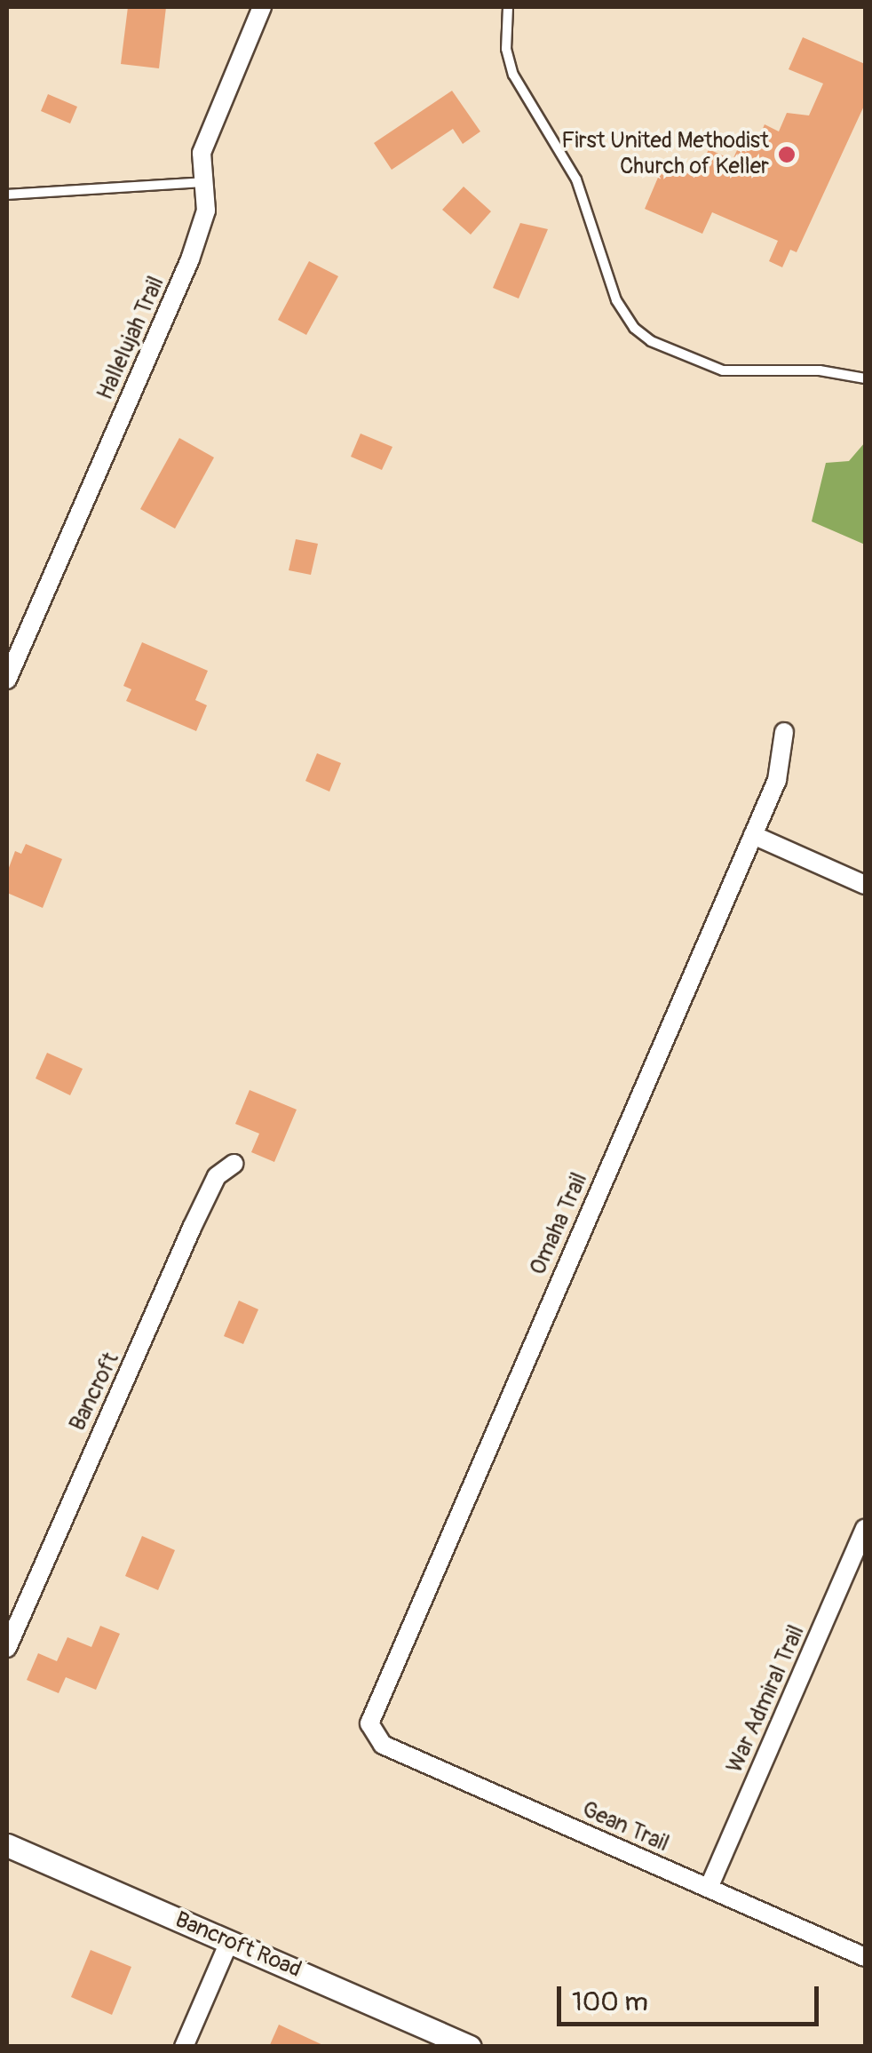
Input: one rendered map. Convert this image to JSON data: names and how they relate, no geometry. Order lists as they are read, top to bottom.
{
  "streets": {
    "street": [
      "Hallelujah Trail",
      "Omaha Trail",
      "Bancroft",
      "War Admiral Trail",
      "Gean Trail",
      "Bancroft Road"
    ]
  },
  "crossings": [
    ["Omaha Trail", "Gean Trail"],
    ["War Admiral Trail", "Gean Trail"]
  ],
  "places": ["First United Methodist Church of Keller"],
  "scale_bar": "100 m"
}
